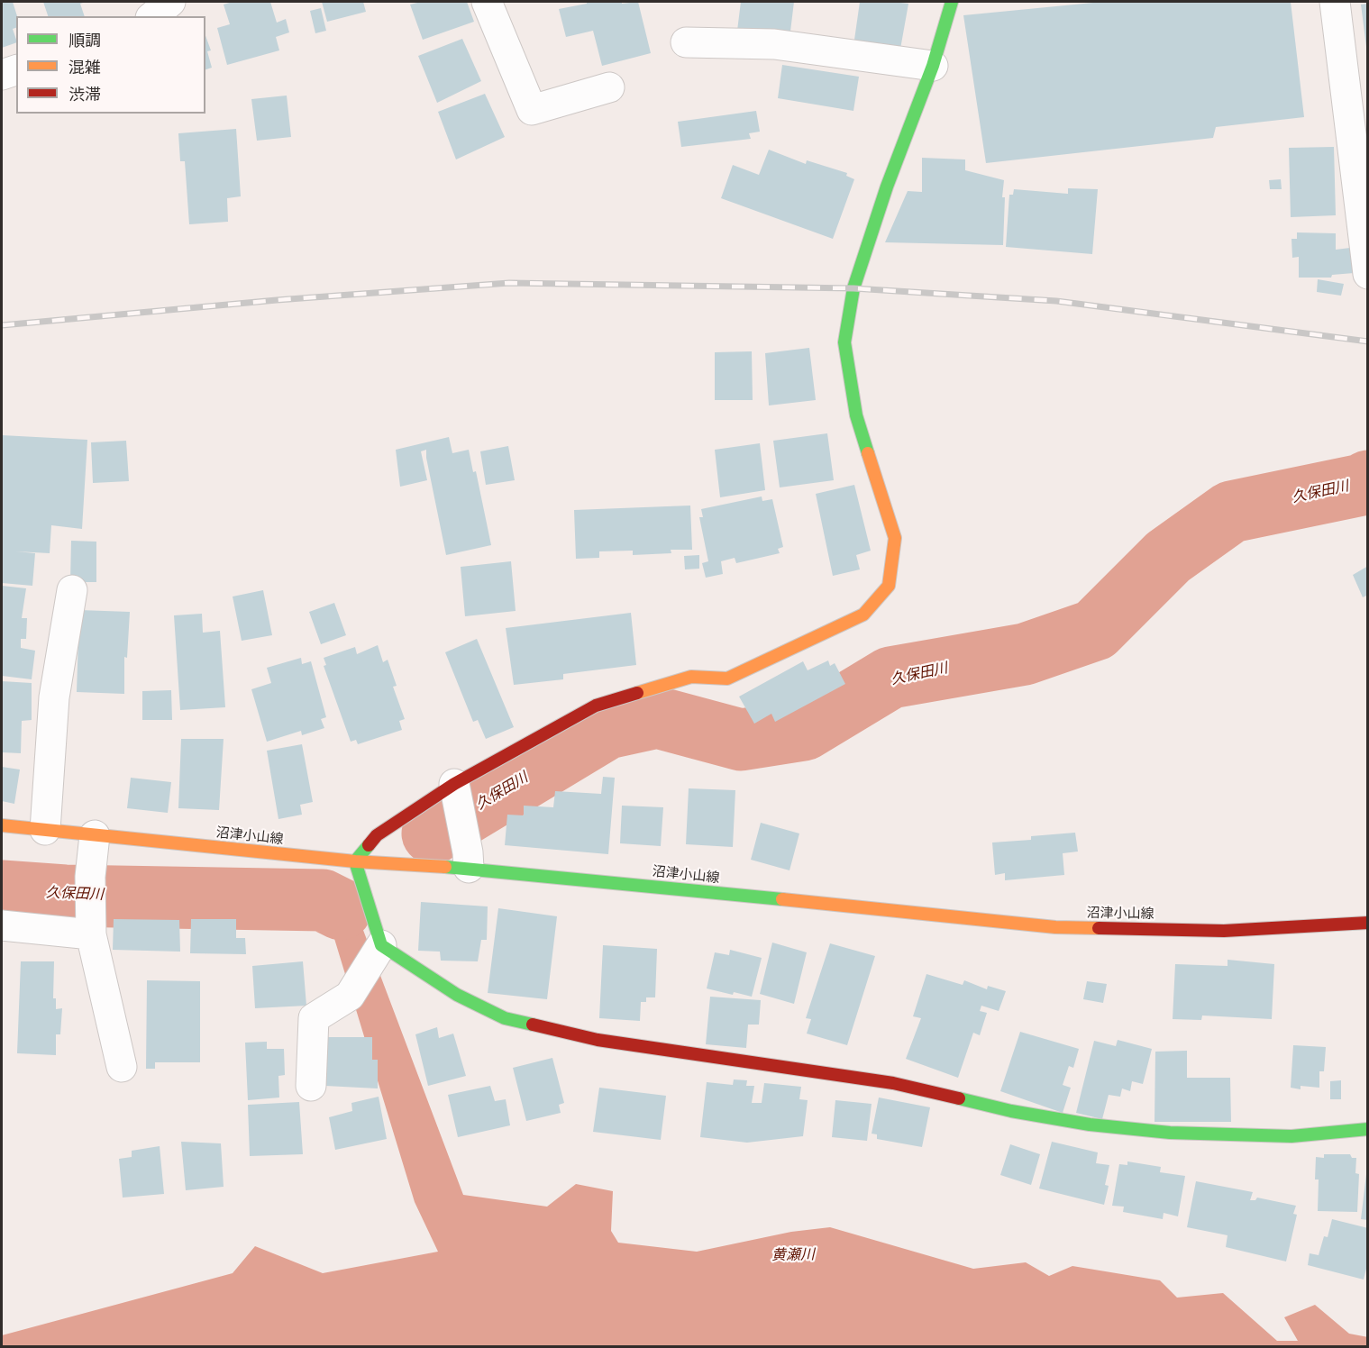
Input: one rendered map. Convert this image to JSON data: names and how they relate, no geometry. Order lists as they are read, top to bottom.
{
  "streets": {
    "street": ["沼津小山線"]
  },
  "water": ["久保田川", "黄瀬川"],
  "legend": ["順調", "混雑", "渋滞"]
}
